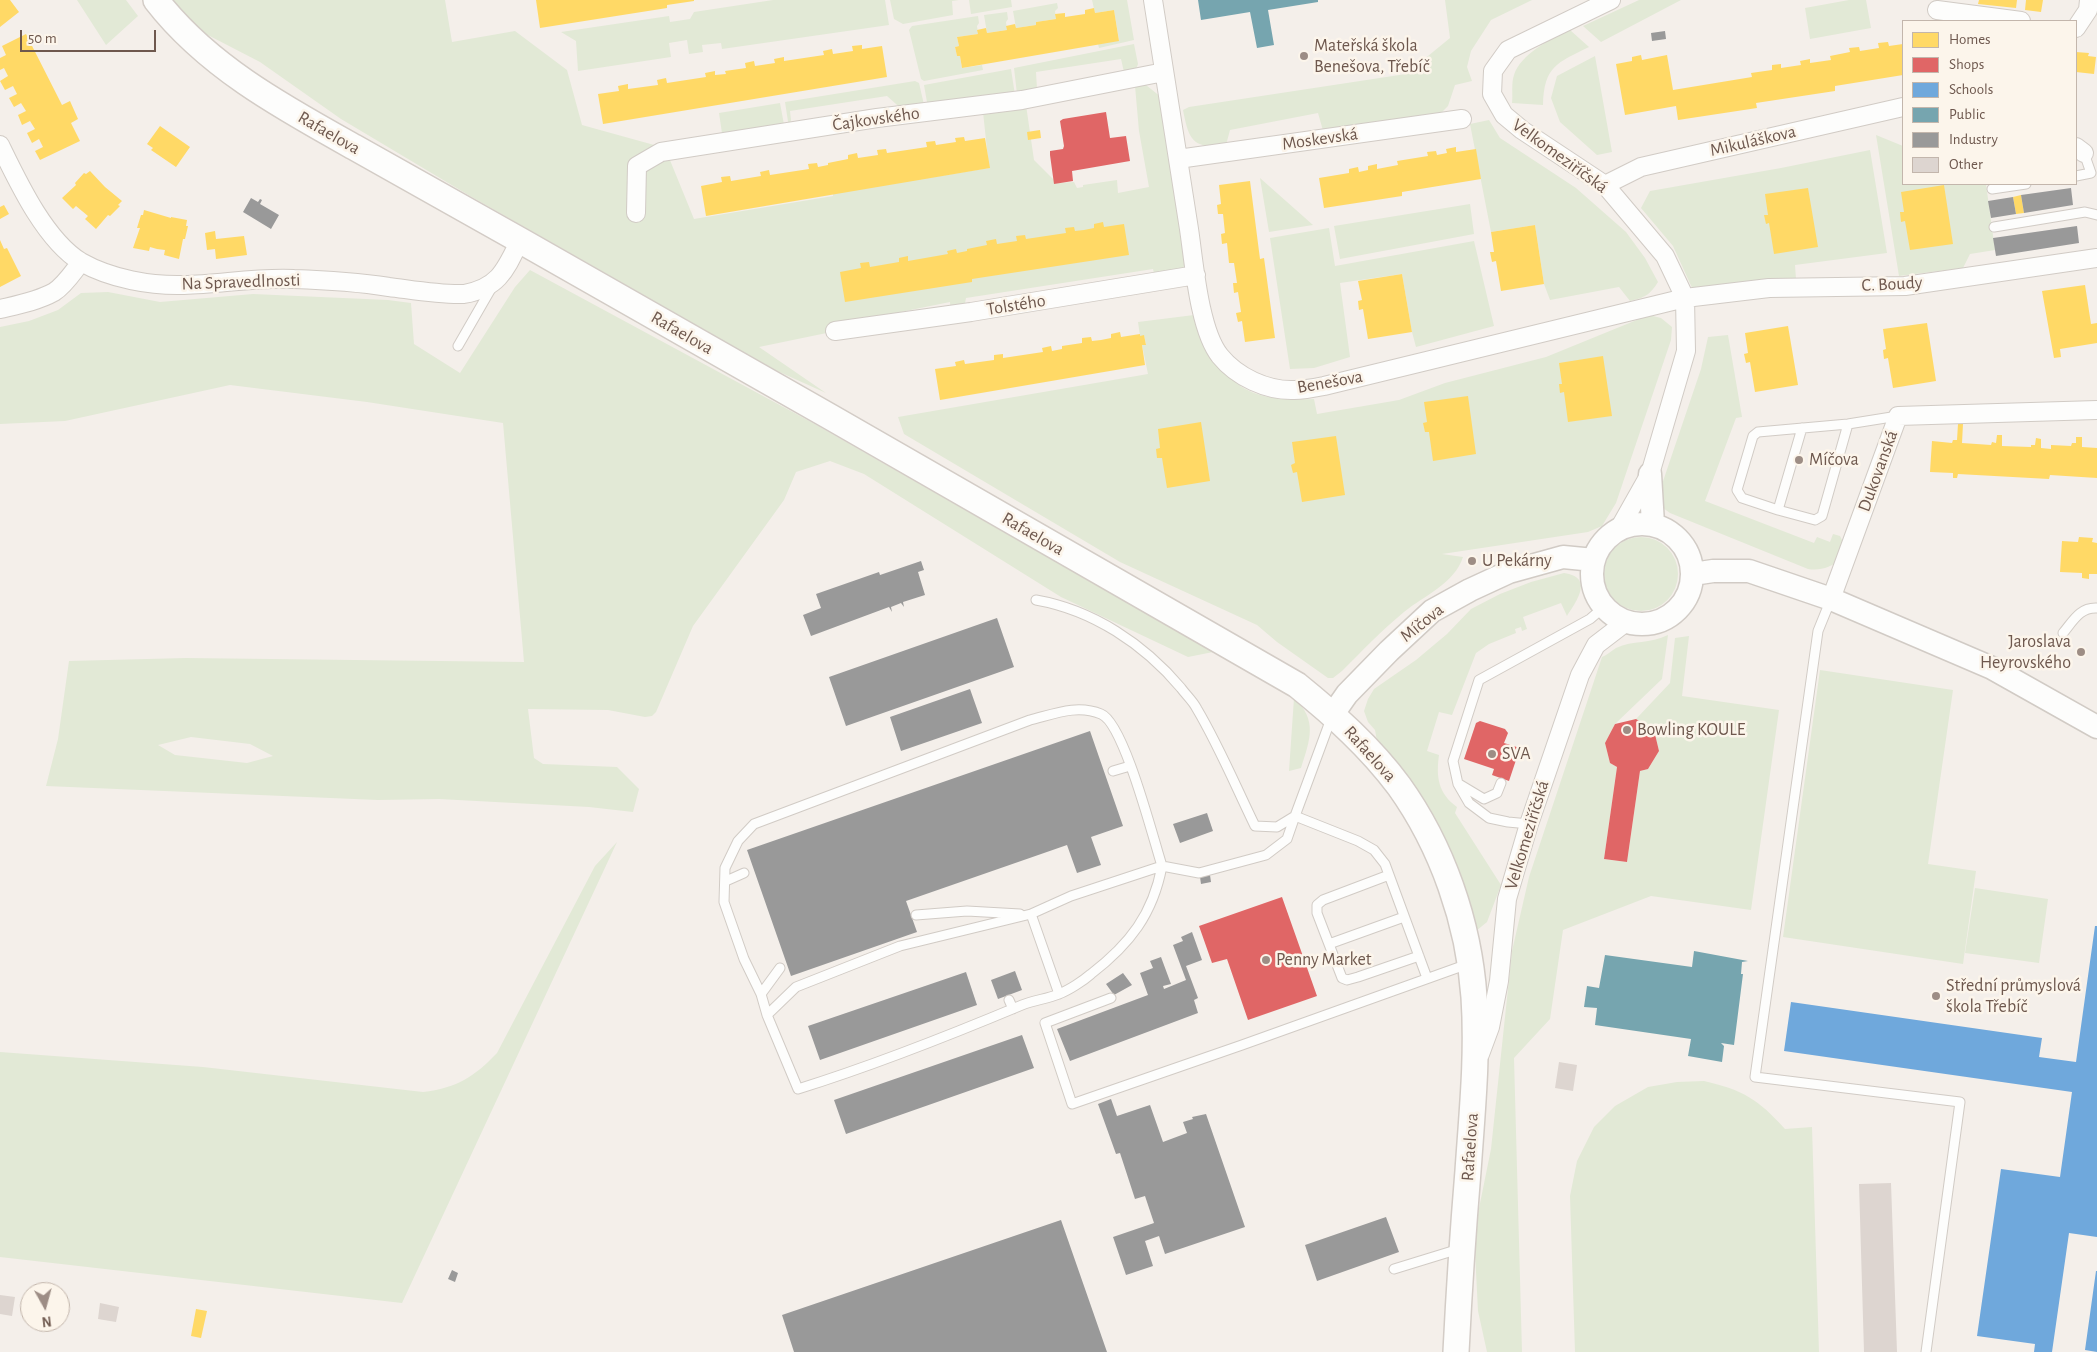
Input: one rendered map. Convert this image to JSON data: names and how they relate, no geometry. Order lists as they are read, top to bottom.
{
  "streets": {
    "main road": ["Rafaelova"],
    "street": [
      "Čajkovského",
      "Moskevská",
      "Mikuláškova",
      "Velkomeziříčská",
      "Na Spravedlnosti",
      "C. Boudy",
      "Tolstého",
      "Benešova",
      "Dukovanská",
      "Míčova"
    ]
  },
  "crossings": [
    ["Čajkovského", "Benešova"],
    ["Rafaelova", "Velkomeziříčská"],
    ["Rafaelova", "Na Spravedlnosti"],
    ["Rafaelova", "Míčova"],
    ["Moskevská", "Benešova"],
    ["Mikuláškova", "Velkomeziříčská"],
    ["Velkomeziříčská", "C. Boudy"],
    ["Velkomeziříčská", "Benešova"],
    ["Velkomeziříčská", "Míčova"],
    ["C. Boudy", "Benešova"],
    ["Tolstého", "Benešova"]
  ],
  "places": [
    "Mateřská škola Benešova, Třebíč",
    "Míčova",
    "U Pekárny",
    "Jaroslava Heyrovského",
    "Bowling KOULE",
    "SVA",
    "Penny Market",
    "Střední průmyslová škola Třebíč"
  ],
  "legend": [
    "Homes",
    "Shops",
    "Schools",
    "Public",
    "Industry",
    "Other"
  ],
  "scale_bar": "50 m",
  "north": "bottom"
}
